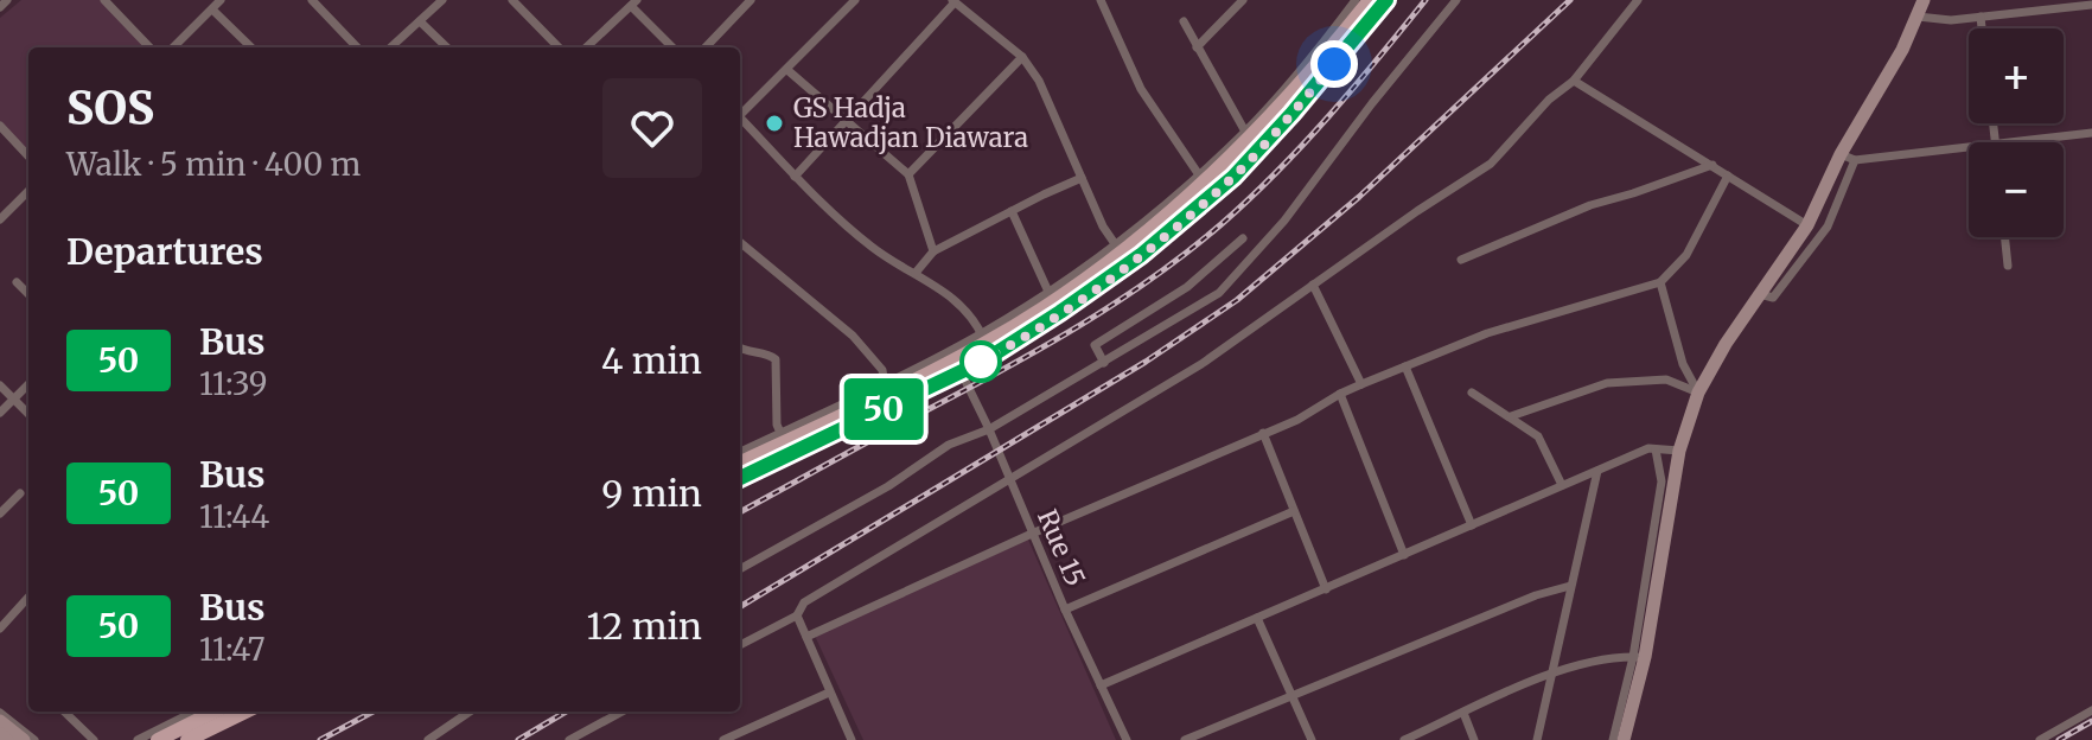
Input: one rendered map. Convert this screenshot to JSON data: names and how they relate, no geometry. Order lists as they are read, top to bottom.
{
  "streets": {
    "street": ["Rue 15"]
  },
  "places": ["GS Hadja Hawadjan Diawara"],
  "lines": ["bus line 50"],
  "page": {
    "on_map": "50",
    "map_buttons": ["+", "−"],
    "heading": [
      ["SOS", "Walk · 5 min · 400 m"],
      "Departures"
    ],
    "list": [
      {
        "mark": "50",
        "name": "Bus",
        "note": "11:39",
        "value": "4 min"
      },
      {
        "mark": "50",
        "name": "Bus",
        "note": "11:44",
        "value": "9 min"
      },
      {
        "mark": "50",
        "name": "Bus",
        "note": "11:47",
        "value": "12 min"
      }
    ]
  }
}
